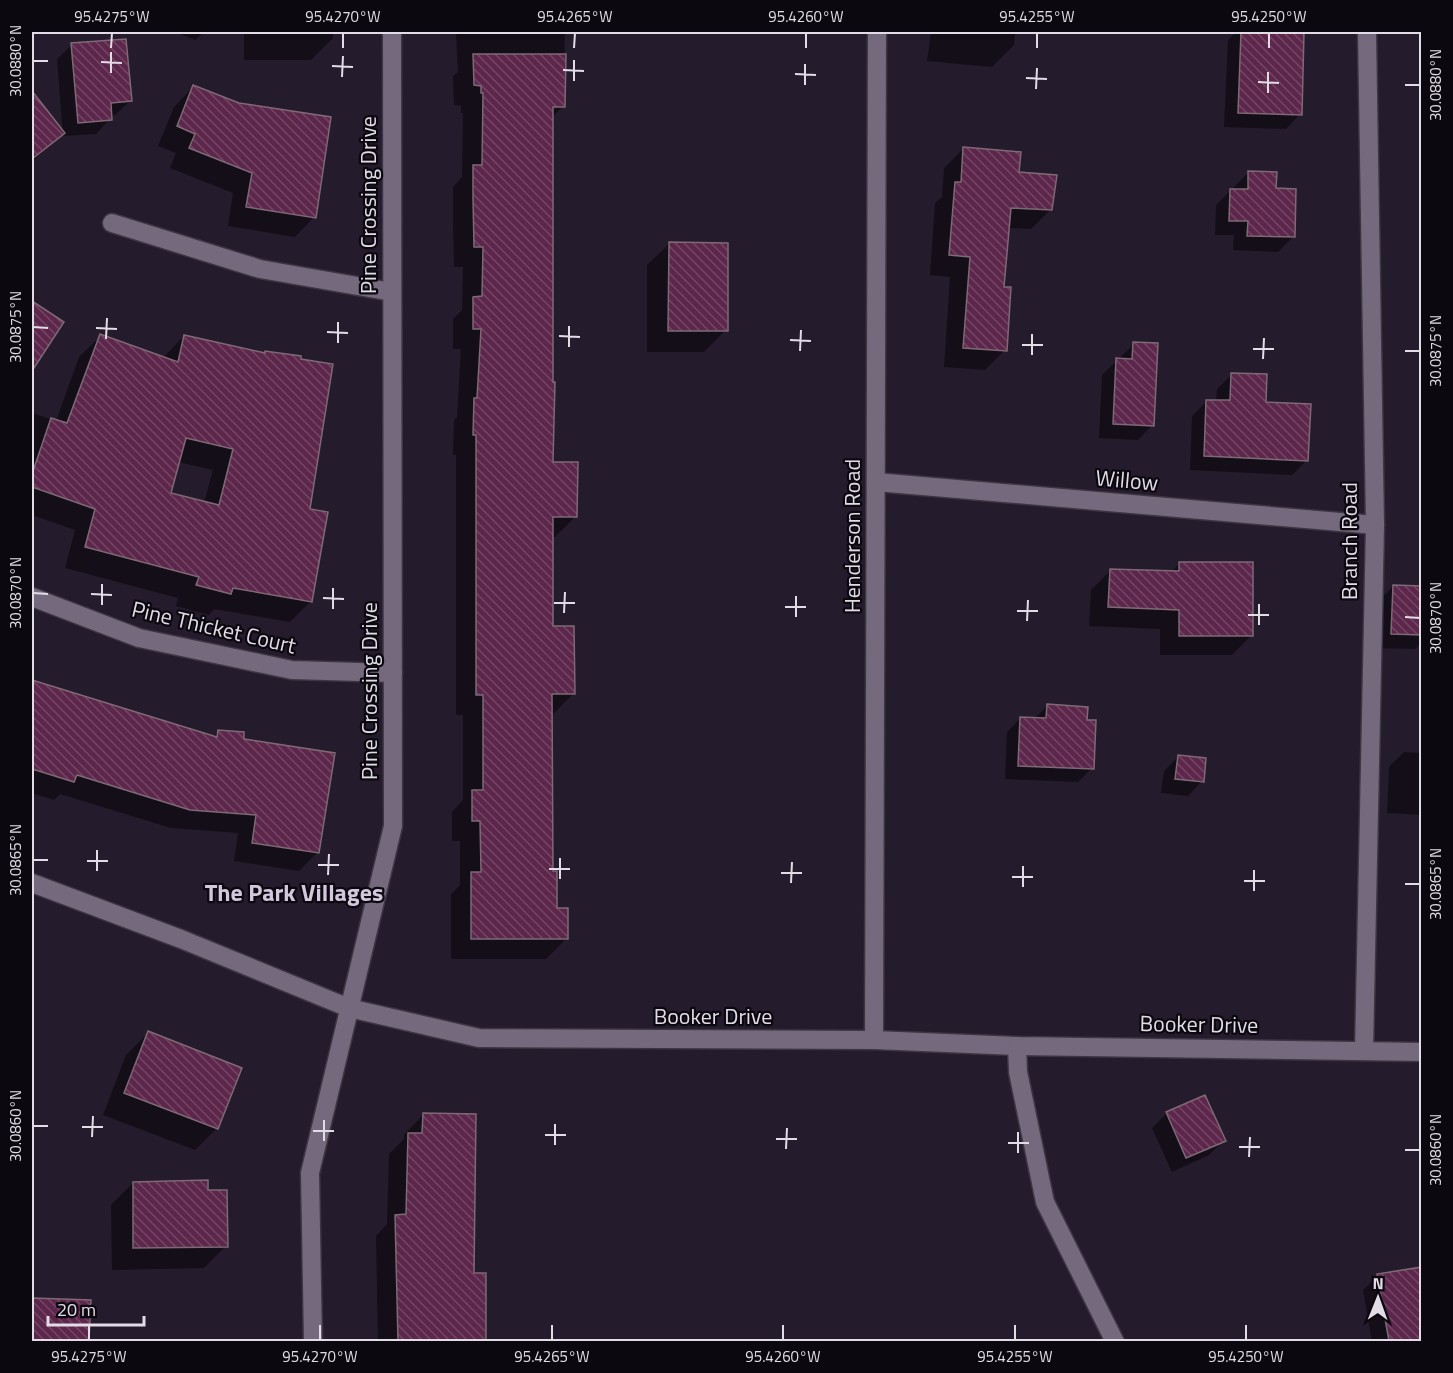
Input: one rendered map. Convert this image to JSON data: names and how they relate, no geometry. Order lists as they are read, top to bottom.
{
  "streets": {
    "street": [
      "Pine Crossing Drive",
      "Willow",
      "Henderson Road",
      "Branch Road",
      "Pine Thicket Court",
      "Booker Drive"
    ]
  },
  "crossings": [
    ["Pine Crossing Drive", "Pine Thicket Court"],
    ["Pine Crossing Drive", "Booker Drive"],
    ["Willow", "Henderson Road"],
    ["Willow", "Branch Road"],
    ["Henderson Road", "Booker Drive"],
    ["Branch Road", "Booker Drive"]
  ],
  "districts": ["The Park Villages"],
  "scale_bar": "20 m",
  "north": "top",
  "coordinates": [
    "95.4275°W",
    "95.4270°W",
    "95.4265°W",
    "95.4260°W",
    "95.4255°W",
    "95.4250°W",
    "30.0880°N",
    "30.0875°N",
    "30.0870°N",
    "30.0865°N",
    "30.0860°N"
  ]
}
